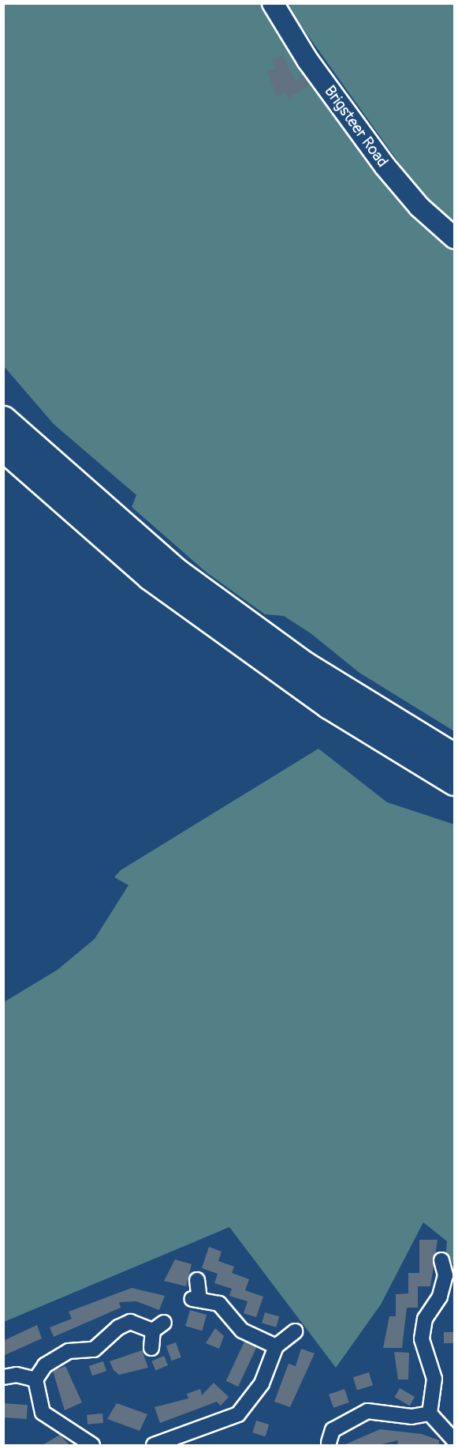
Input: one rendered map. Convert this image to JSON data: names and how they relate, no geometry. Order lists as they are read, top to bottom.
{
  "streets": {
    "street": ["Brigsteer Road"]
  }
}
